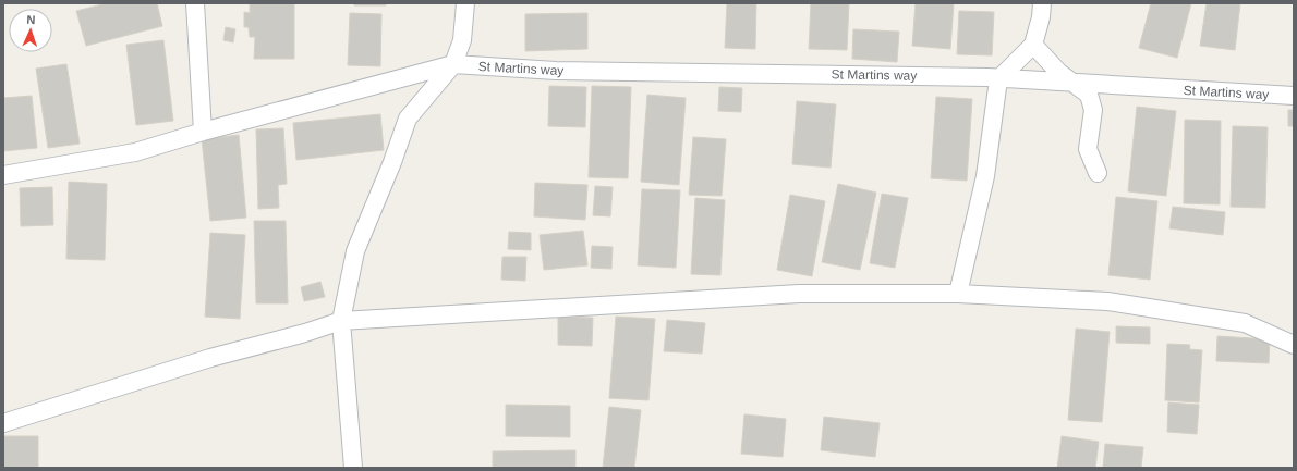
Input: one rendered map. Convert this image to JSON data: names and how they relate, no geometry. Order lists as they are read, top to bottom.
{
  "streets": {
    "street": ["St Martins way"]
  },
  "north": "top"
}
